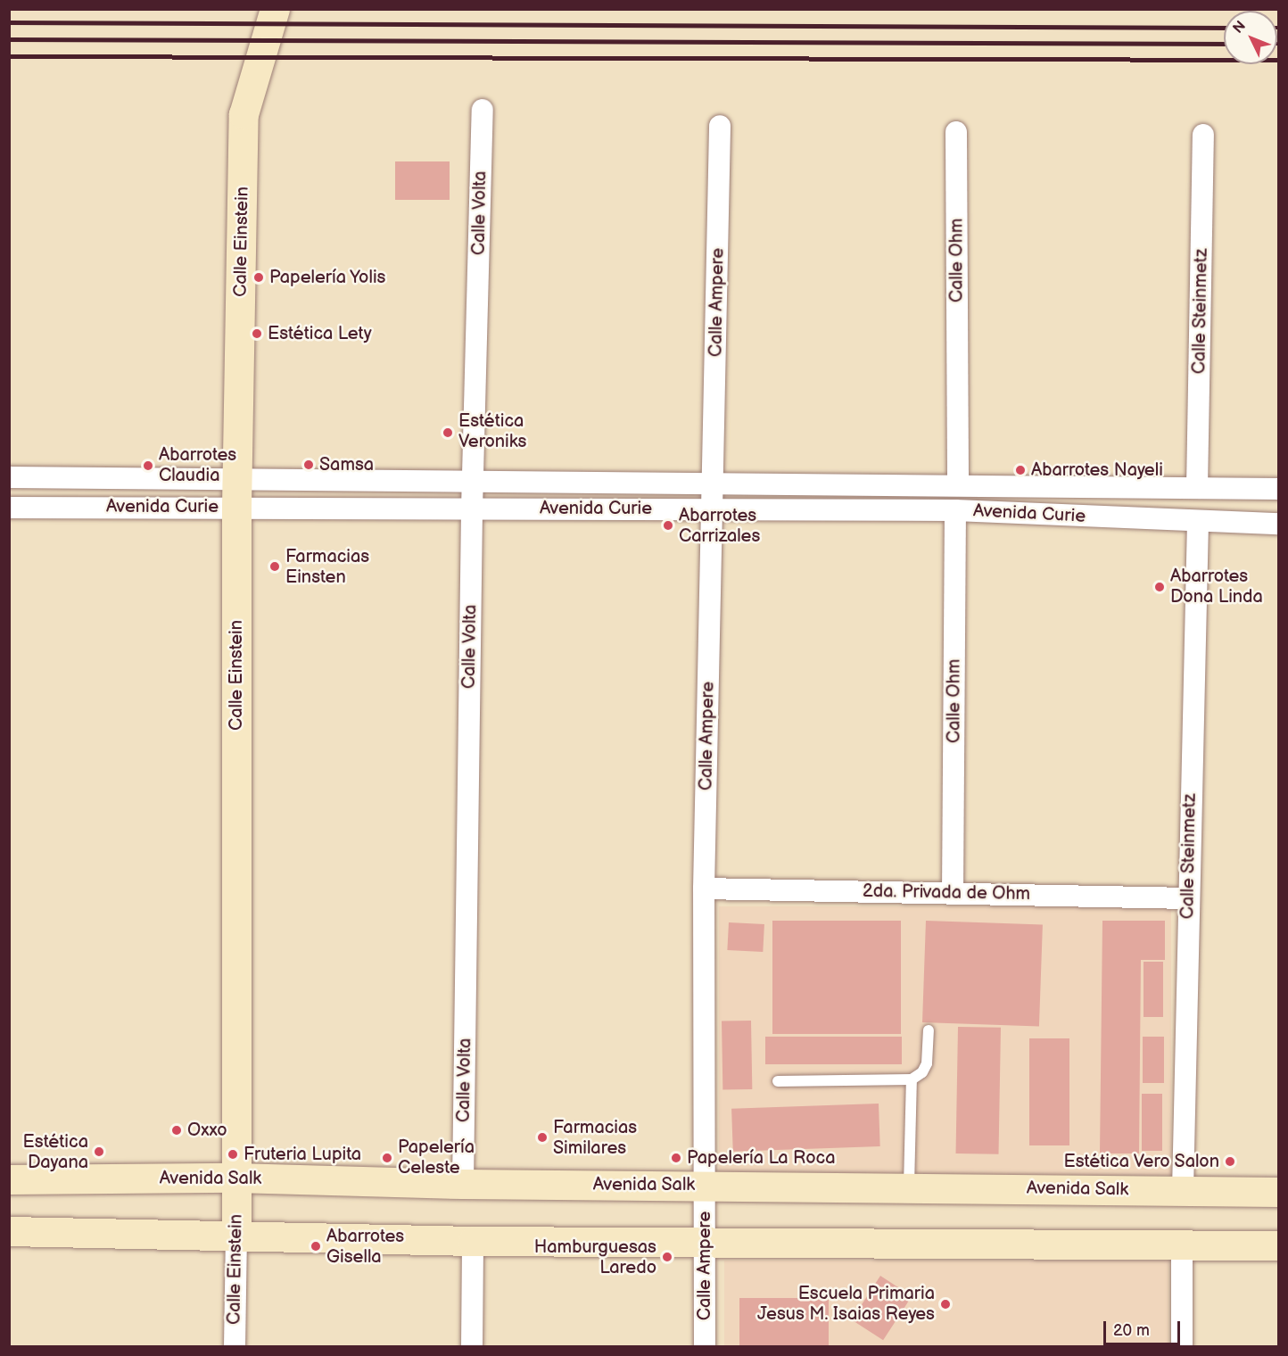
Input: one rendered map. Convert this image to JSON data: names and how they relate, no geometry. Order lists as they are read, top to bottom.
{
  "streets": {
    "main road": ["Calle Einstein", "Avenida Salk"],
    "street": [
      "Calle Volta",
      "Calle Ohm",
      "Calle Ampere",
      "Calle Steinmetz",
      "Avenida Curie",
      "2da. Privada de Ohm"
    ]
  },
  "crossings": [
    ["Calle Volta", "Avenida Curie"],
    ["Calle Volta", "Avenida Salk"],
    ["Calle Einstein", "Avenida Curie"],
    ["Calle Einstein", "Avenida Salk"],
    ["Calle Ohm", "Avenida Curie"],
    ["Calle Ohm", "2da. Privada de Ohm"],
    ["Calle Ampere", "Avenida Curie"],
    ["Calle Ampere", "2da. Privada de Ohm"],
    ["Calle Ampere", "Avenida Salk"],
    ["Calle Steinmetz", "Avenida Curie"],
    ["Calle Steinmetz", "2da. Privada de Ohm"],
    ["Calle Steinmetz", "Avenida Salk"]
  ],
  "places": [
    "Papelería Yolis",
    "Estética Lety",
    "Estética Veroniks",
    "Samsa",
    "Abarrotes Claudia",
    "Abarrotes Nayeli",
    "Abarrotes Carrizales",
    "Farmacias Einsten",
    "Abarrotes Dona Linda",
    "Oxxo",
    "Farmacias Similares",
    "Estética Dayana",
    "Fruteria Lupita",
    "Papelería Celeste",
    "Papelería La Roca",
    "Estética Vero Salon",
    "Abarrotes Gisella",
    "Hamburguesas Laredo",
    "Escuela Primaria Jesus M. Isaias Reyes"
  ],
  "scale_bar": "20 m",
  "north": "top left"
}
